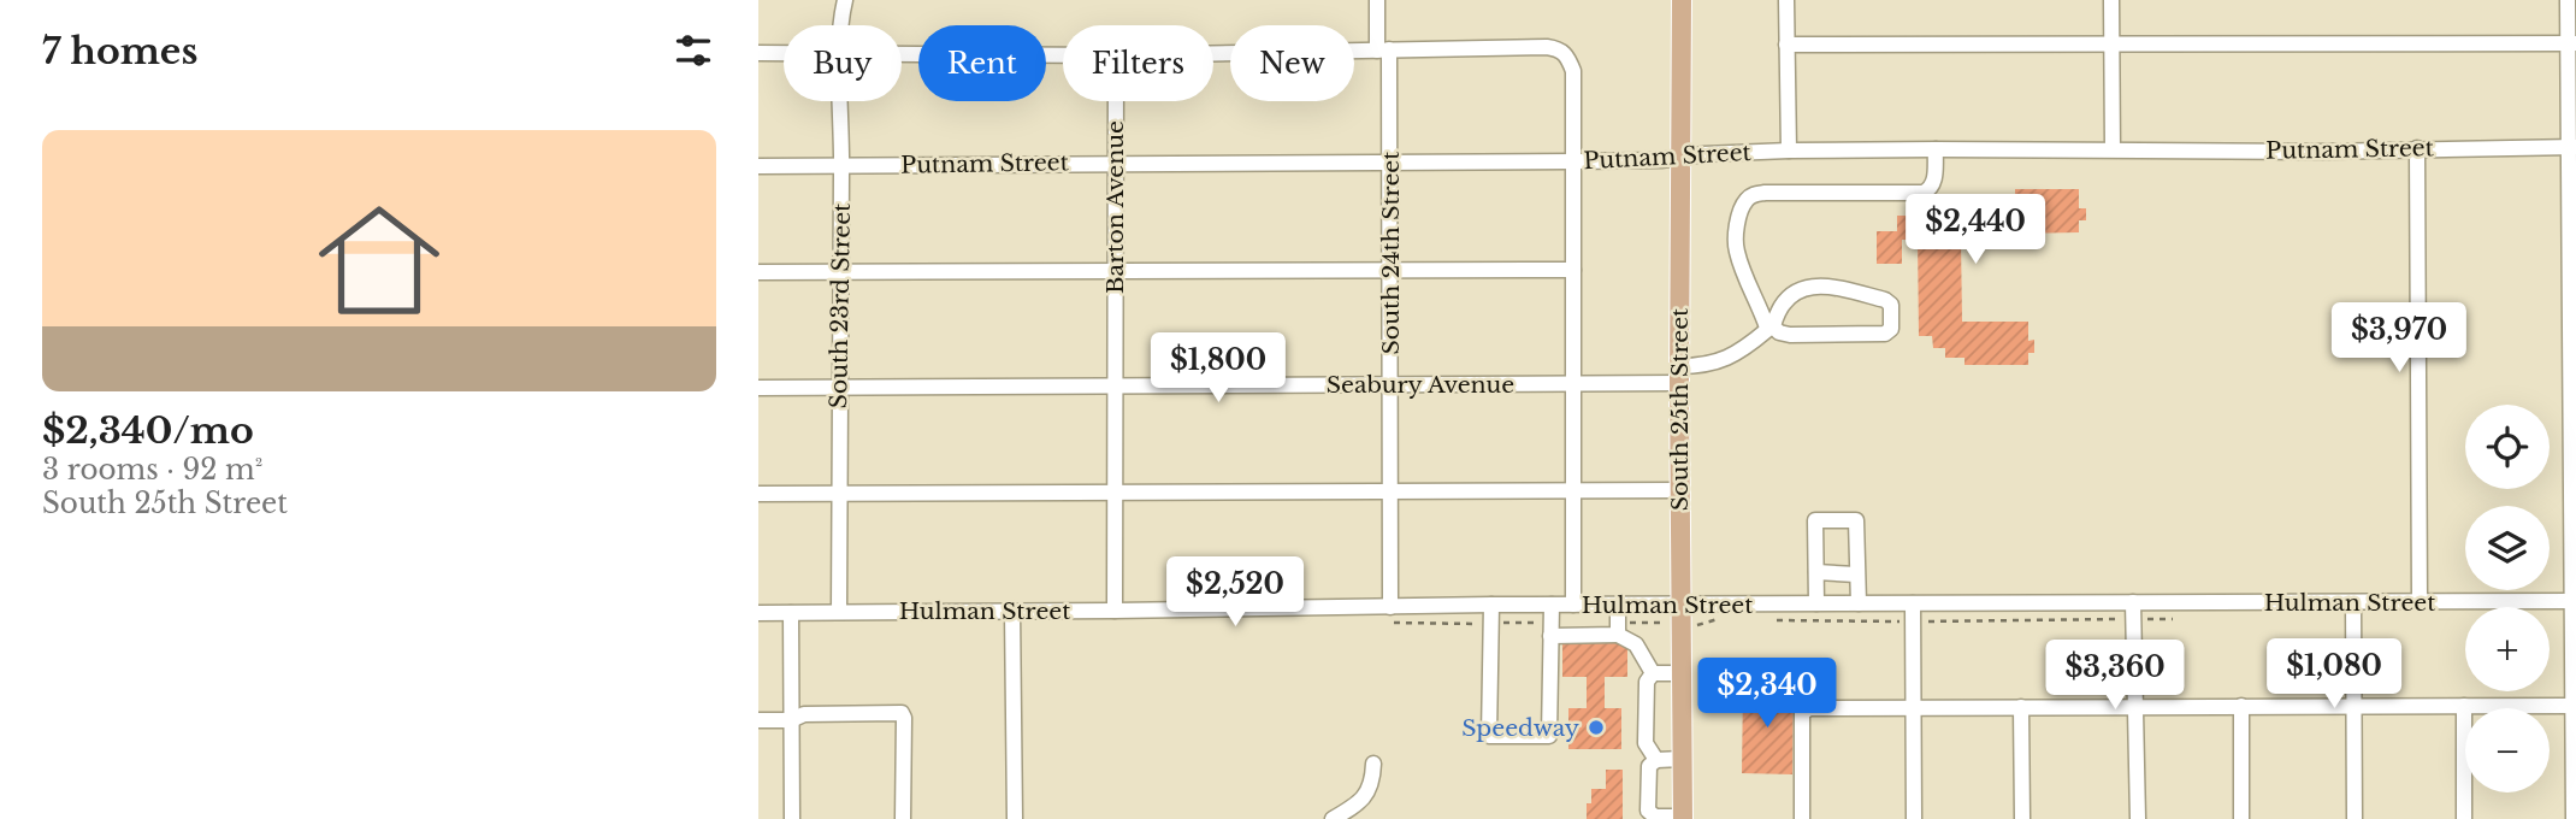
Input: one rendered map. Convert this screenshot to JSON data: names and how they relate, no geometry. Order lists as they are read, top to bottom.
{
  "streets": {
    "main road": ["South 25th Street"],
    "street": [
      "Putnam Street",
      "Barton Avenue",
      "South 24th Street",
      "South 23rd Street",
      "Seabury Avenue",
      "Hulman Street"
    ]
  },
  "crossings": [
    ["Putnam Street", "Barton Avenue"],
    ["Putnam Street", "South 24th Street"],
    ["Putnam Street", "South 23rd Street"],
    ["Putnam Street", "South 25th Street"],
    ["Barton Avenue", "Seabury Avenue"],
    ["Barton Avenue", "Hulman Street"],
    ["South 24th Street", "Seabury Avenue"],
    ["South 24th Street", "Hulman Street"],
    ["South 23rd Street", "Seabury Avenue"],
    ["South 23rd Street", "Hulman Street"],
    ["Seabury Avenue", "South 25th Street"],
    ["South 25th Street", "Hulman Street"]
  ],
  "places": ["Speedway"],
  "page": {
    "heading": "7 homes",
    "chip": [
      "Buy",
      "Rent",
      "Filters",
      "New"
    ],
    "list": [
      {
        "name": "$2,340/mo",
        "note": "3 rooms · 92 m² · South 25th Street"
      }
    ],
    "price": [
      "$2,440",
      "$3,970",
      "$1,800",
      "$2,520",
      "$1,080",
      "$3,360",
      "$2,340"
    ],
    "map_buttons": ["+", "−"]
  }
}
